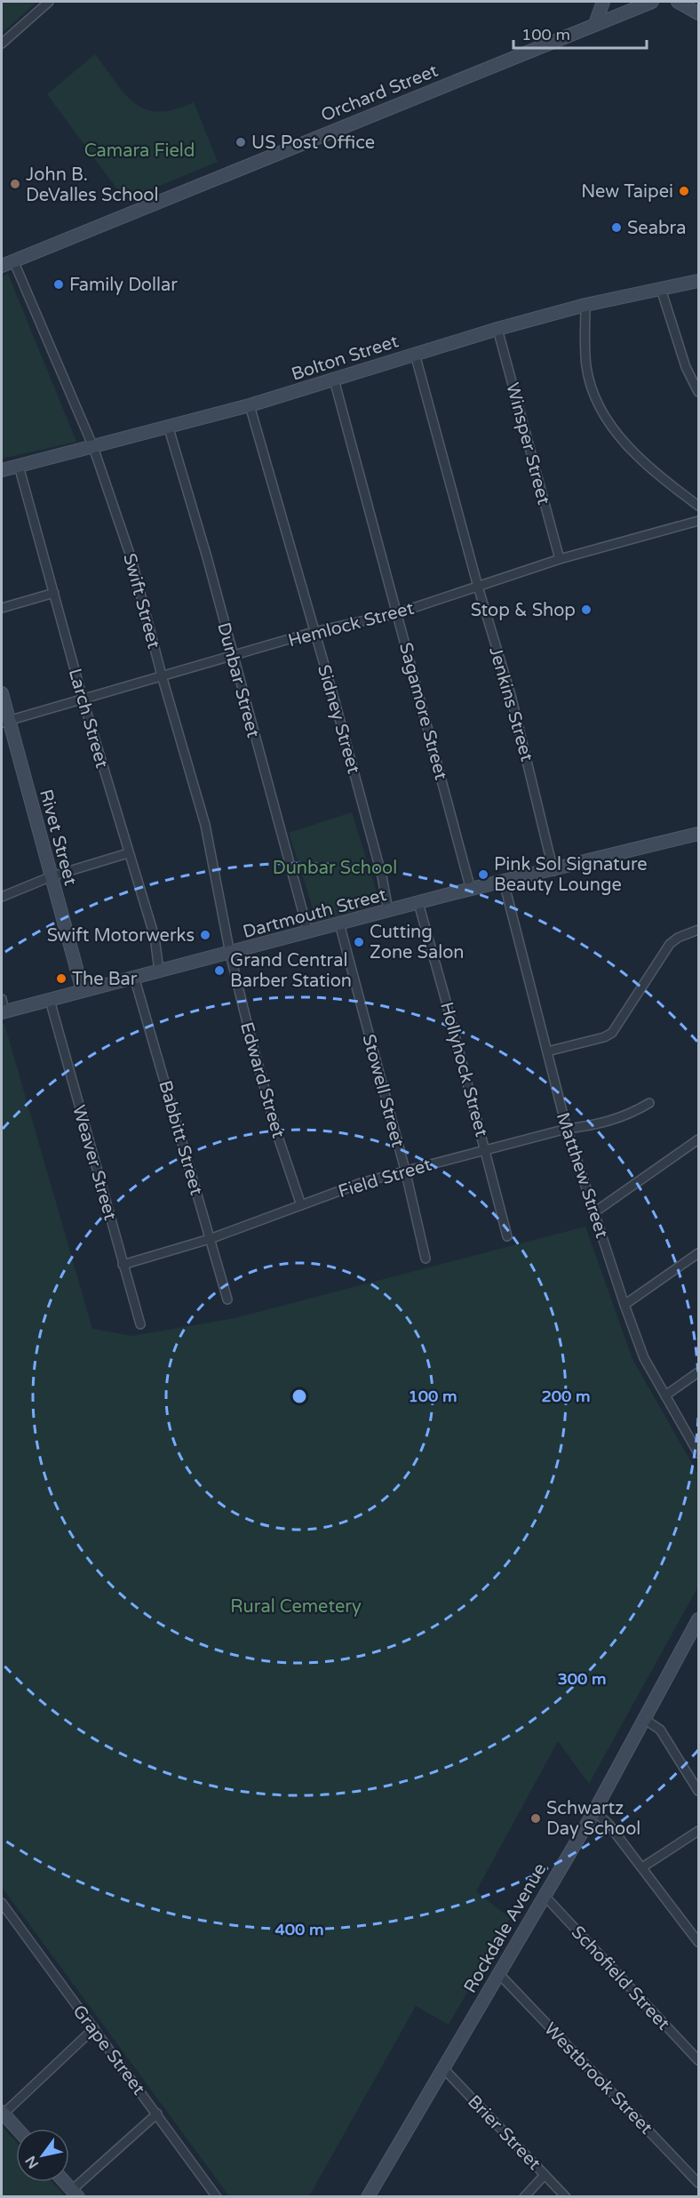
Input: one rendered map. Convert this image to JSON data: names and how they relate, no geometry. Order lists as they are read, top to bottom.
{
  "streets": {
    "street": [
      "Orchard Street",
      "Bolton Street",
      "Winsper Street",
      "Swift Street",
      "Hemlock Street",
      "Dunbar Street",
      "Jenkins Street",
      "Sagamore Street",
      "Larch Street",
      "Sidney Street",
      "Rivet Street",
      "Dartmouth Street",
      "Hollyhock Street",
      "Edward Street",
      "Stowell Street",
      "Babbitt Street",
      "Weaver Street",
      "Matthew Street",
      "Field Street",
      "Rockdale Avenue",
      "Schofield Street",
      "Grape Street",
      "Westbrook Street",
      "Brier Street"
    ]
  },
  "crossings": [
    ["Orchard Street", "Swift Street"],
    ["Bolton Street", "Winsper Street"],
    ["Bolton Street", "Swift Street"],
    ["Bolton Street", "Dunbar Street"],
    ["Bolton Street", "Jenkins Street"],
    ["Bolton Street", "Sagamore Street"],
    ["Bolton Street", "Larch Street"],
    ["Bolton Street", "Sidney Street"],
    ["Winsper Street", "Hemlock Street"],
    ["Swift Street", "Hemlock Street"],
    ["Swift Street", "Dartmouth Street"],
    ["Swift Street", "Edward Street"],
    ["Hemlock Street", "Dunbar Street"],
    ["Hemlock Street", "Jenkins Street"],
    ["Hemlock Street", "Sagamore Street"],
    ["Hemlock Street", "Larch Street"],
    ["Hemlock Street", "Sidney Street"],
    ["Hemlock Street", "Rivet Street"],
    ["Dunbar Street", "Dartmouth Street"],
    ["Jenkins Street", "Dartmouth Street"],
    ["Sagamore Street", "Dartmouth Street"],
    ["Larch Street", "Dartmouth Street"],
    ["Sidney Street", "Dartmouth Street"],
    ["Rivet Street", "Dartmouth Street"],
    ["Dartmouth Street", "Hollyhock Street"],
    ["Dartmouth Street", "Edward Street"],
    ["Dartmouth Street", "Stowell Street"],
    ["Dartmouth Street", "Babbitt Street"],
    ["Dartmouth Street", "Weaver Street"],
    ["Dartmouth Street", "Matthew Street"],
    ["Hollyhock Street", "Field Street"],
    ["Edward Street", "Field Street"],
    ["Stowell Street", "Field Street"],
    ["Babbitt Street", "Field Street"],
    ["Weaver Street", "Field Street"],
    ["Matthew Street", "Field Street"],
    ["Rockdale Avenue", "Schofield Street"],
    ["Rockdale Avenue", "Westbrook Street"],
    ["Rockdale Avenue", "Brier Street"]
  ],
  "parks": ["Camara Field", "Dunbar School", "Rural Cemetery"],
  "places": [
    "US Post Office",
    "John B. DeValles School",
    "New Taipei",
    "Seabra",
    "Family Dollar",
    "Stop & Shop",
    "Pink Sol Signature Beauty Lounge",
    "Swift Motorwerks",
    "Cutting Zone Salon",
    "Grand Central Barber Station",
    "The Bar",
    "Schwartz Day School"
  ],
  "scale_bar": "100 m",
  "north": "bottom left",
  "rings": [
    "100 m",
    "200 m",
    "300 m",
    "400 m"
  ]
}
